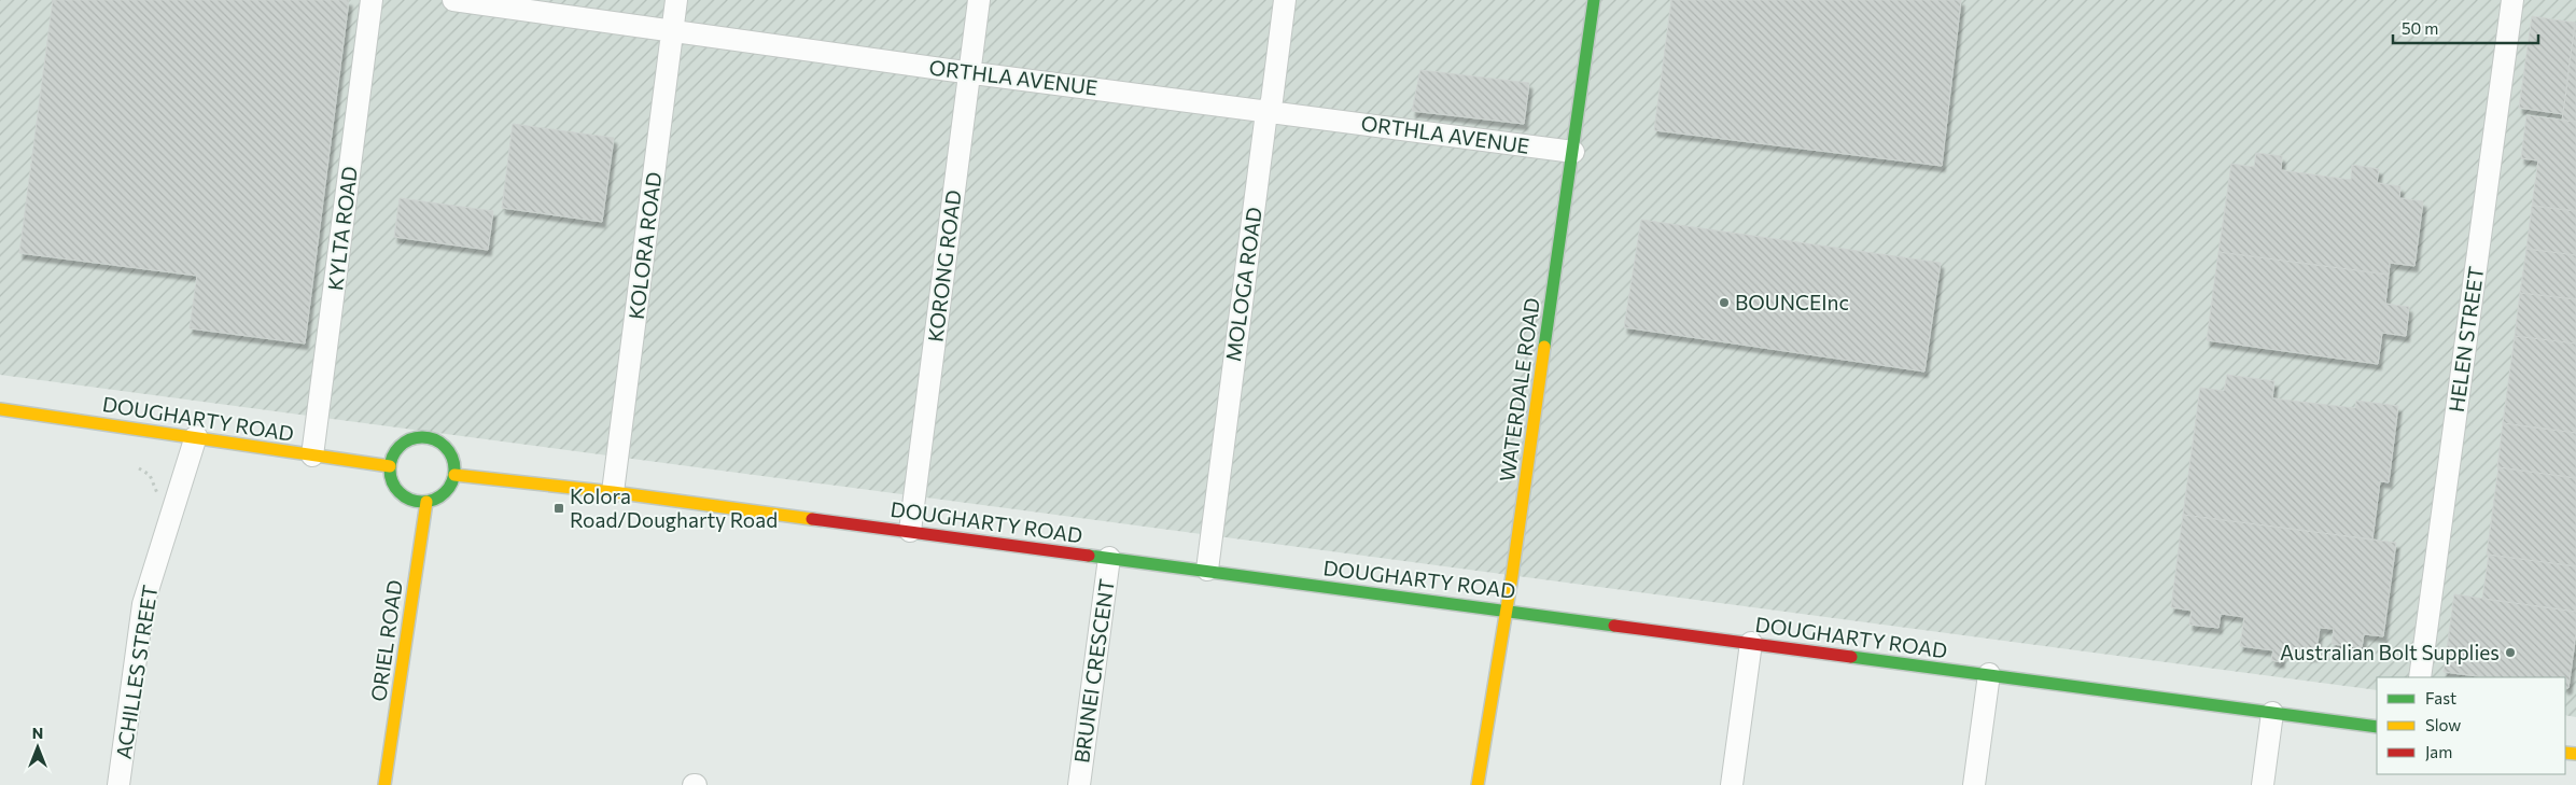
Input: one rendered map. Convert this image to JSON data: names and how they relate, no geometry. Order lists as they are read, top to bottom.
{
  "streets": {
    "street": [
      "ORTHLA AVENUE",
      "KYLTA ROAD",
      "KOLORA ROAD",
      "KORONG ROAD",
      "MOLOGA ROAD",
      "HELEN STREET",
      "WATERDALE ROAD",
      "DOUGHARTY ROAD",
      "ORIEL ROAD",
      "BRUNEI CRESCENT",
      "ACHILLES STREET"
    ]
  },
  "crossings": [
    ["ORTHLA AVENUE", "KOLORA ROAD"],
    ["ORTHLA AVENUE", "KORONG ROAD"],
    ["ORTHLA AVENUE", "MOLOGA ROAD"],
    ["ORTHLA AVENUE", "WATERDALE ROAD"],
    ["KYLTA ROAD", "DOUGHARTY ROAD"],
    ["KOLORA ROAD", "DOUGHARTY ROAD"],
    ["KORONG ROAD", "DOUGHARTY ROAD"],
    ["MOLOGA ROAD", "DOUGHARTY ROAD"],
    ["WATERDALE ROAD", "DOUGHARTY ROAD"],
    ["DOUGHARTY ROAD", "ORIEL ROAD"],
    ["DOUGHARTY ROAD", "BRUNEI CRESCENT"],
    ["DOUGHARTY ROAD", "ACHILLES STREET"]
  ],
  "places": {
    "other": ["BOUNCEInc", "Australian Bolt Supplies"],
    "transit": ["Kolora Road/Dougharty Road"]
  },
  "legend": ["Fast", "Slow", "Jam"],
  "scale_bar": "50 m",
  "north": "top"
}
